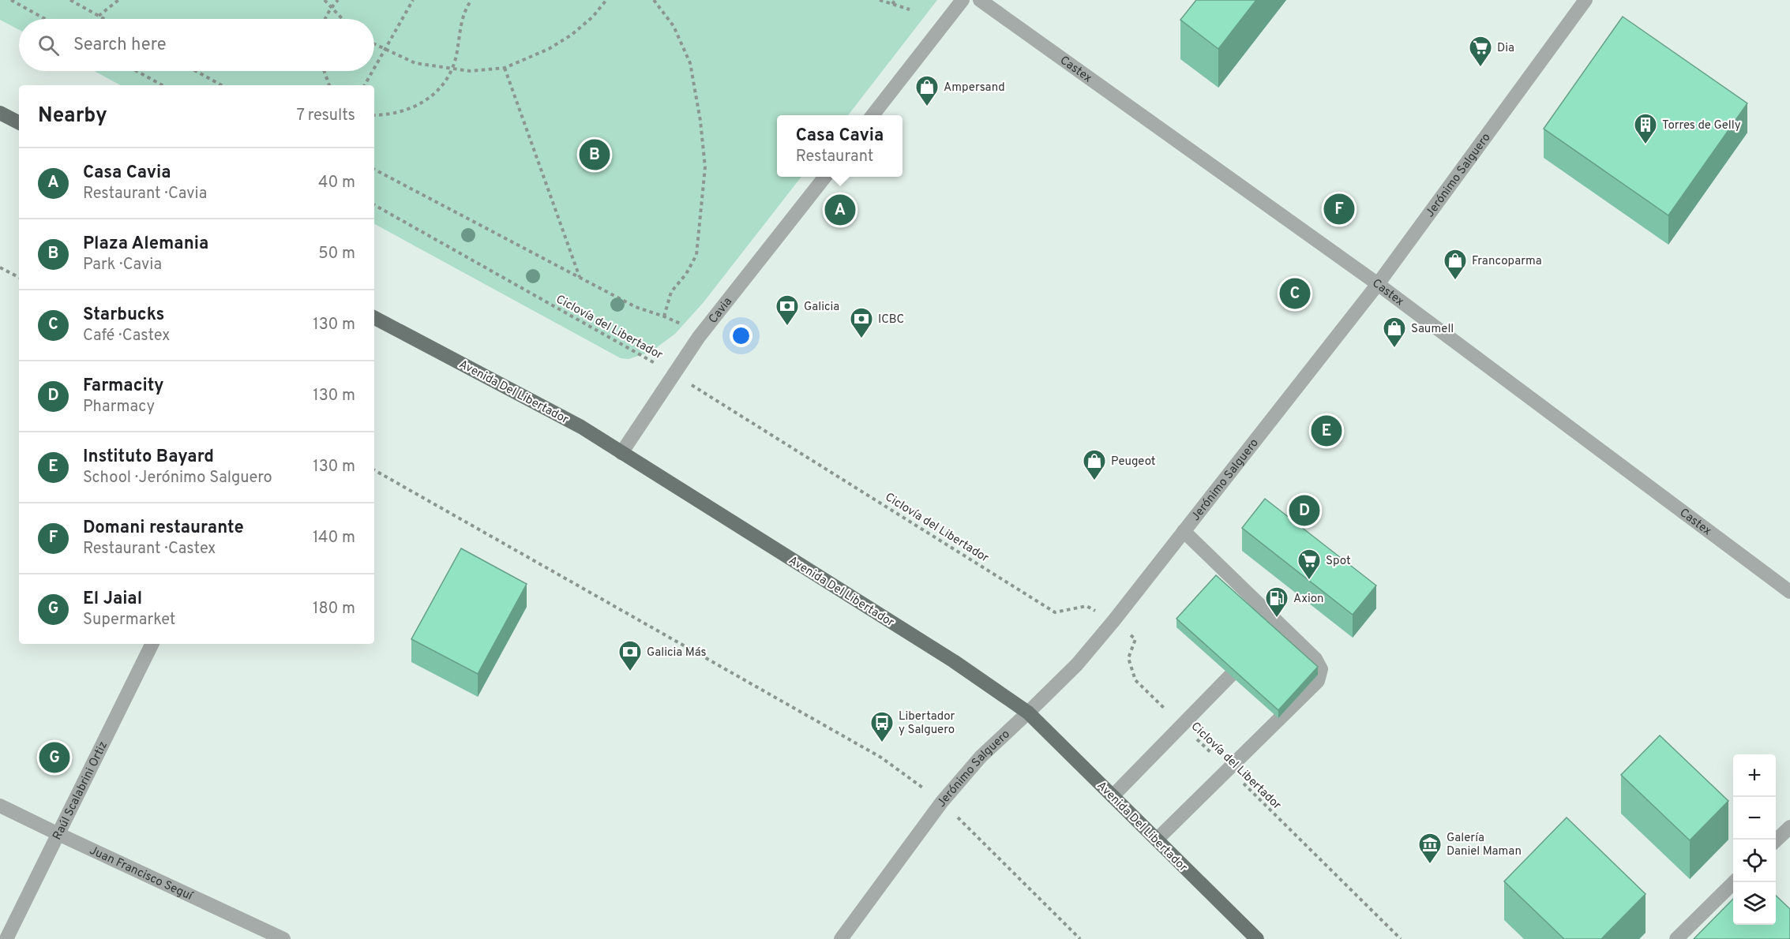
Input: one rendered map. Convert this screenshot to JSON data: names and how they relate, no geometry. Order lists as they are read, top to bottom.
{
  "streets": {
    "main road": ["Avenida Del Libertador"],
    "street": [
      "Castex",
      "Jerónimo Salguero",
      "Cavia",
      "Raúl Scalabrini Ortiz",
      "Juan Francisco Seguí"
    ],
    "path": ["Ciclovía del Libertador"]
  },
  "crossings": [
    ["Castex", "Jerónimo Salguero"],
    ["Jerónimo Salguero", "Ciclovía del Libertador"],
    ["Jerónimo Salguero", "Avenida Del Libertador"],
    ["Cavia", "Ciclovía del Libertador"],
    ["Cavia", "Avenida Del Libertador"],
    ["Raúl Scalabrini Ortiz", "Juan Francisco Seguí"]
  ],
  "places": {
    "supermarket": ["Dia", "Spot"],
    "shop": [
      "Ampersand",
      "Francoparma",
      "Saumell",
      "Peugeot"
    ],
    "building": ["Torres de Gelly"],
    "bank": ["Galicia", "ICBC", "Galicia Más"],
    "fuel station": ["Axion"],
    "bus stop": ["Libertador y Salguero"],
    "museum": ["Galería Daniel Maman"]
  },
  "page": {
    "search": "Search here",
    "heading": ["Nearby", "7 results"],
    "popup": ["Casa Cavia", "Restaurant"],
    "pins": [
      "B",
      "F",
      "A",
      "C",
      "E",
      "D",
      "G"
    ],
    "list": [
      {
        "mark": "A",
        "name": "Casa Cavia",
        "note": "Restaurant · Cavia",
        "value": "40 m"
      },
      {
        "mark": "B",
        "name": "Plaza Alemania",
        "note": "Park · Cavia",
        "value": "50 m"
      },
      {
        "mark": "C",
        "name": "Starbucks",
        "note": "Café · Castex",
        "value": "130 m"
      },
      {
        "mark": "D",
        "name": "Farmacity",
        "note": "Pharmacy",
        "value": "130 m"
      },
      {
        "mark": "E",
        "name": "Instituto Bayard",
        "note": "School · Jerónimo Salguero",
        "value": "130 m"
      },
      {
        "mark": "F",
        "name": "Domani restaurante",
        "note": "Restaurant · Castex",
        "value": "140 m"
      },
      {
        "mark": "G",
        "name": "El Jaial",
        "note": "Supermarket",
        "value": "180 m"
      }
    ],
    "map_buttons": ["+", "−"]
  }
}
